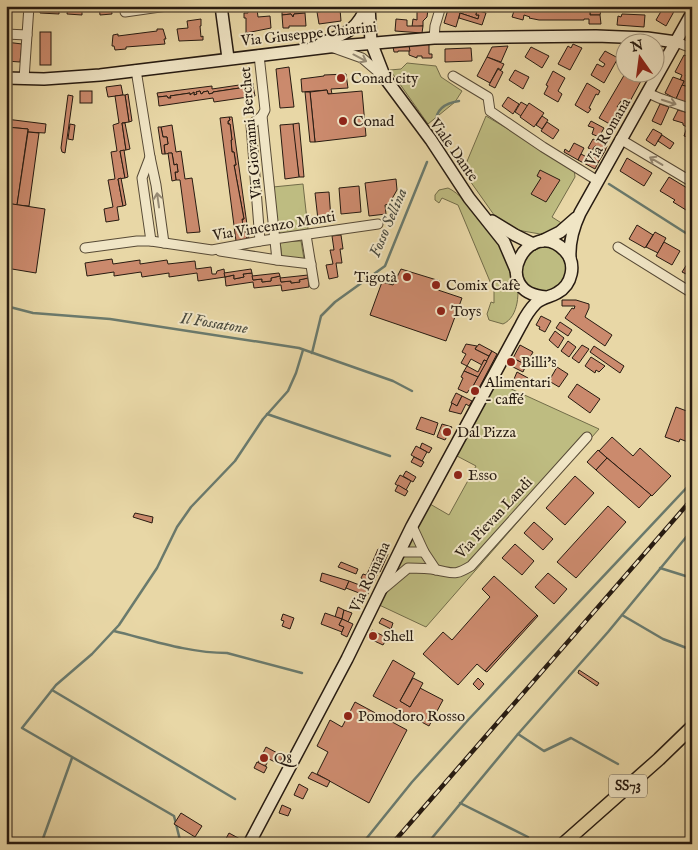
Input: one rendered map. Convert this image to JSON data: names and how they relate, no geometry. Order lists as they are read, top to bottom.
{
  "streets": {
    "main road": ["SS73"],
    "street": [
      "Via Giuseppe Chiarini",
      "Via Romana",
      "Via Giovanni Berchet",
      "Viale Dante",
      "Via Vincenzo Monti",
      "Via Pievan Landi"
    ]
  },
  "crossings": [
    ["Via Giuseppe Chiarini", "Via Romana"],
    ["Via Giuseppe Chiarini", "Via Giovanni Berchet"],
    ["Via Giuseppe Chiarini", "Viale Dante"],
    ["Via Giovanni Berchet", "Via Vincenzo Monti"]
  ],
  "water": ["Fosso Sellina", "Il Fossatone"],
  "places": [
    "Conad city",
    "Conad",
    "Tigotà",
    "Comix Cafè",
    "Toys",
    "Billi's",
    "Alimentari - caffé",
    "Dal Pizza",
    "Esso",
    "Shell",
    "Pomodoro Rosso",
    "Q8"
  ],
  "north": "top"
}
